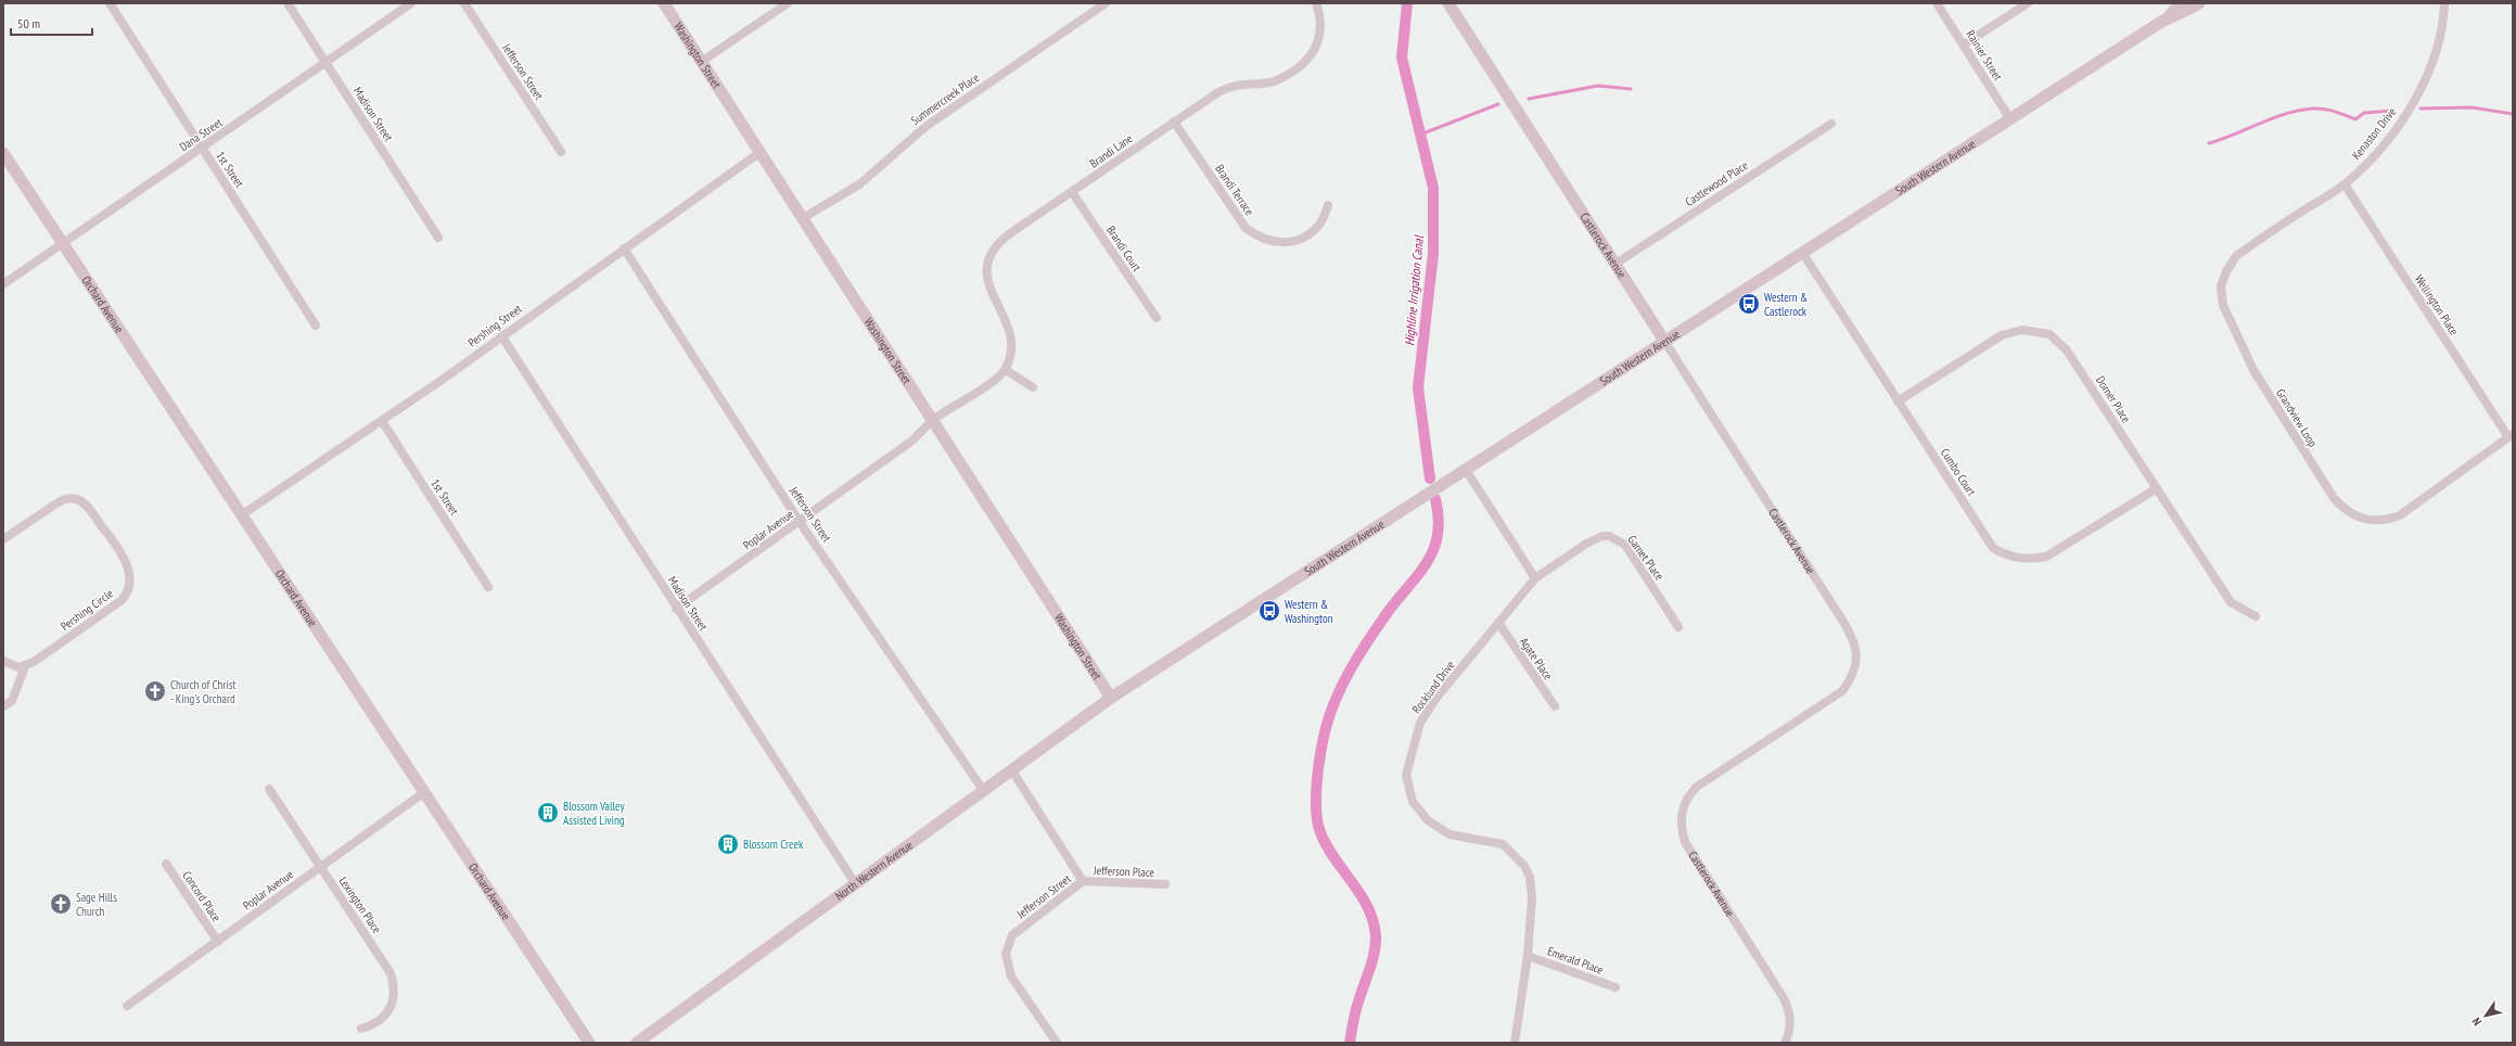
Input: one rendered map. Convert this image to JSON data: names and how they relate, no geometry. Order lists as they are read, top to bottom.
{
  "streets": {
    "street": [
      "Washington Street",
      "Rainier Street",
      "Jefferson Street",
      "Summercreek Place",
      "Madison Street",
      "Kenaston Drive",
      "Dana Street",
      "Brandi Lane",
      "South Western Avenue",
      "1st Street",
      "Castlewood Place",
      "Brandi Terrace",
      "Castlerock Avenue",
      "Brandi Court",
      "Orchard Avenue",
      "Wellington Place",
      "Pershing Street",
      "Dorner Place",
      "Grandview Loop",
      "Cumbo Court",
      "Poplar Avenue",
      "Garnet Place",
      "Pershing Circle",
      "Agate Place",
      "Rocklund Drive",
      "North Western Avenue",
      "Jefferson Place",
      "Concord Place",
      "Lexington Place",
      "Emerald Place"
    ]
  },
  "crossings": [
    ["Washington Street", "Summercreek Place"],
    ["Washington Street", "South Western Avenue"],
    ["Washington Street", "Pershing Street"],
    ["Washington Street", "Poplar Avenue"],
    ["Washington Street", "North Western Avenue"],
    ["Rainier Street", "South Western Avenue"],
    ["Jefferson Street", "Pershing Street"],
    ["Jefferson Street", "Poplar Avenue"],
    ["Jefferson Street", "North Western Avenue"],
    ["Jefferson Street", "Jefferson Place"],
    ["Madison Street", "Dana Street"],
    ["Madison Street", "Pershing Street"],
    ["Madison Street", "Poplar Avenue"],
    ["Madison Street", "North Western Avenue"],
    ["Kenaston Drive", "Wellington Place"],
    ["Kenaston Drive", "Grandview Loop"],
    ["Dana Street", "1st Street"],
    ["Dana Street", "Orchard Avenue"],
    ["Brandi Lane", "Brandi Terrace"],
    ["Brandi Lane", "Brandi Court"],
    ["South Western Avenue", "Castlerock Avenue"],
    ["South Western Avenue", "Cumbo Court"],
    ["South Western Avenue", "North Western Avenue"],
    ["1st Street", "Pershing Street"],
    ["Castlewood Place", "Castlerock Avenue"],
    ["Orchard Avenue", "Pershing Street"],
    ["Orchard Avenue", "Poplar Avenue"],
    ["Wellington Place", "Grandview Loop"],
    ["Dorner Place", "Cumbo Court"],
    ["Poplar Avenue", "Concord Place"],
    ["Poplar Avenue", "Lexington Place"],
    ["Garnet Place", "Rocklund Drive"],
    ["Agate Place", "Rocklund Drive"],
    ["Rocklund Drive", "Emerald Place"]
  ],
  "water": ["Highline Irrigation Canal"],
  "places": {
    "bus stop": ["Western & Castlerock", "Western & Washington"],
    "church": ["Church of Christ - King's Orchard", "Sage Hills Church"],
    "building": ["Blossom Valley Assisted Living", "Blossom Creek"]
  },
  "scale_bar": "50 m",
  "north": "bottom left"
}
